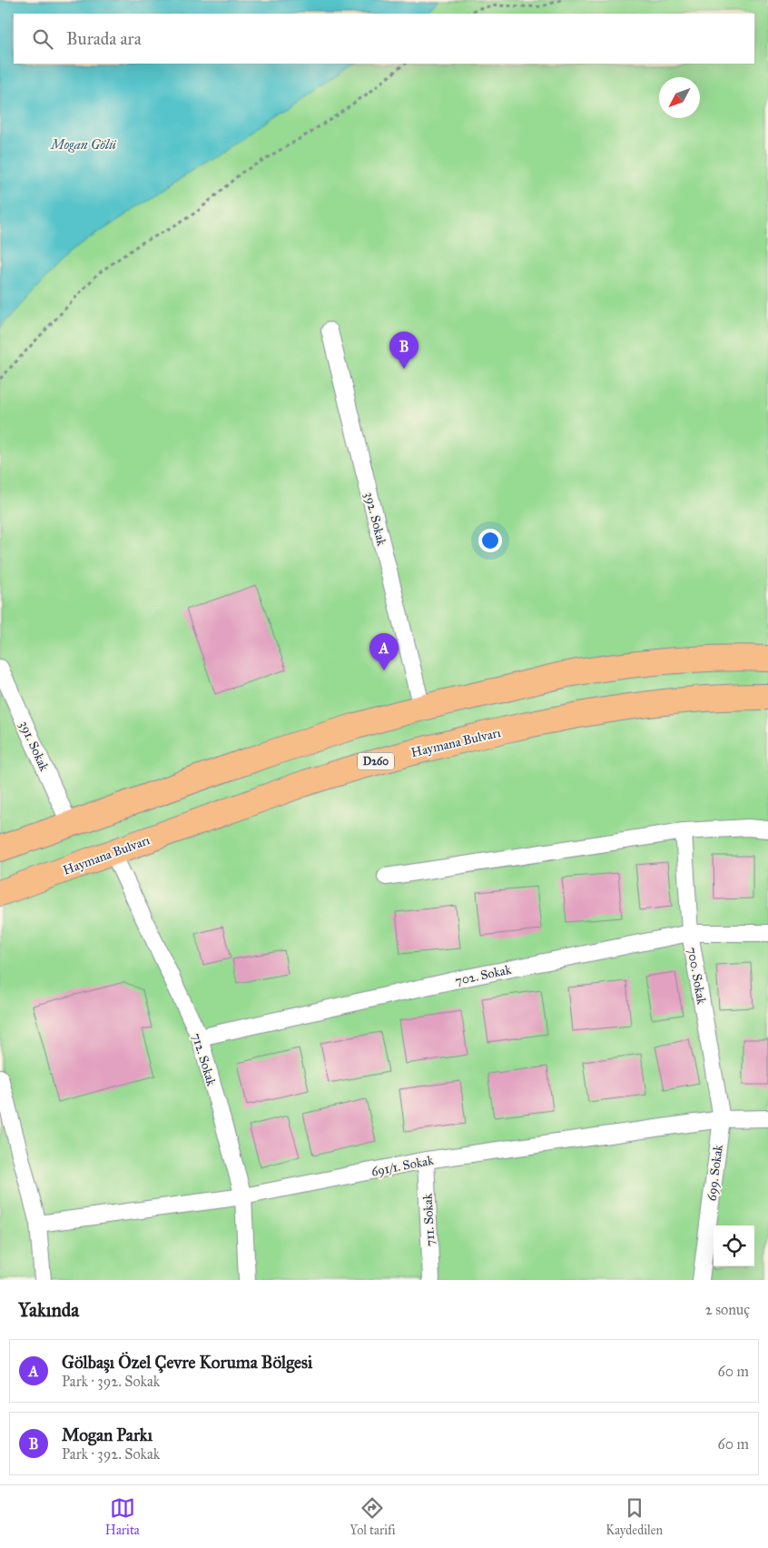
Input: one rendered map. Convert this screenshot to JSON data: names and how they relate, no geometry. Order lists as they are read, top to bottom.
{
  "streets": {
    "highway": ["Haymana Bulvarı", "D260"],
    "street": [
      "392. Sokak",
      "391. Sokak",
      "702. Sokak",
      "700. Sokak",
      "712. Sokak",
      "691/1. Sokak",
      "699. Sokak",
      "711. Sokak"
    ]
  },
  "crossings": [
    ["Haymana Bulvarı", "712. Sokak"],
    ["702. Sokak", "700. Sokak"],
    ["702. Sokak", "712. Sokak"],
    ["700. Sokak", "691/1. Sokak"],
    ["700. Sokak", "699. Sokak"],
    ["712. Sokak", "691/1. Sokak"],
    ["691/1. Sokak", "699. Sokak"],
    ["691/1. Sokak", "711. Sokak"]
  ],
  "water": ["Mogan Gölü"],
  "north": "bottom left",
  "page": {
    "search": "Burada ara",
    "pins": ["B", "A"],
    "heading": ["Yakında", "2 sonuç"],
    "list": [
      {
        "mark": "A",
        "name": "Gölbaşı Özel Çevre Koruma Bölgesi",
        "note": "Park · 392. Sokak",
        "value": "60 m"
      },
      {
        "mark": "B",
        "name": "Mogan Parkı",
        "note": "Park · 392. Sokak",
        "value": "60 m"
      }
    ],
    "nav": ["Harita", "Yol tarifi", "Kaydedilen"]
  }
}
